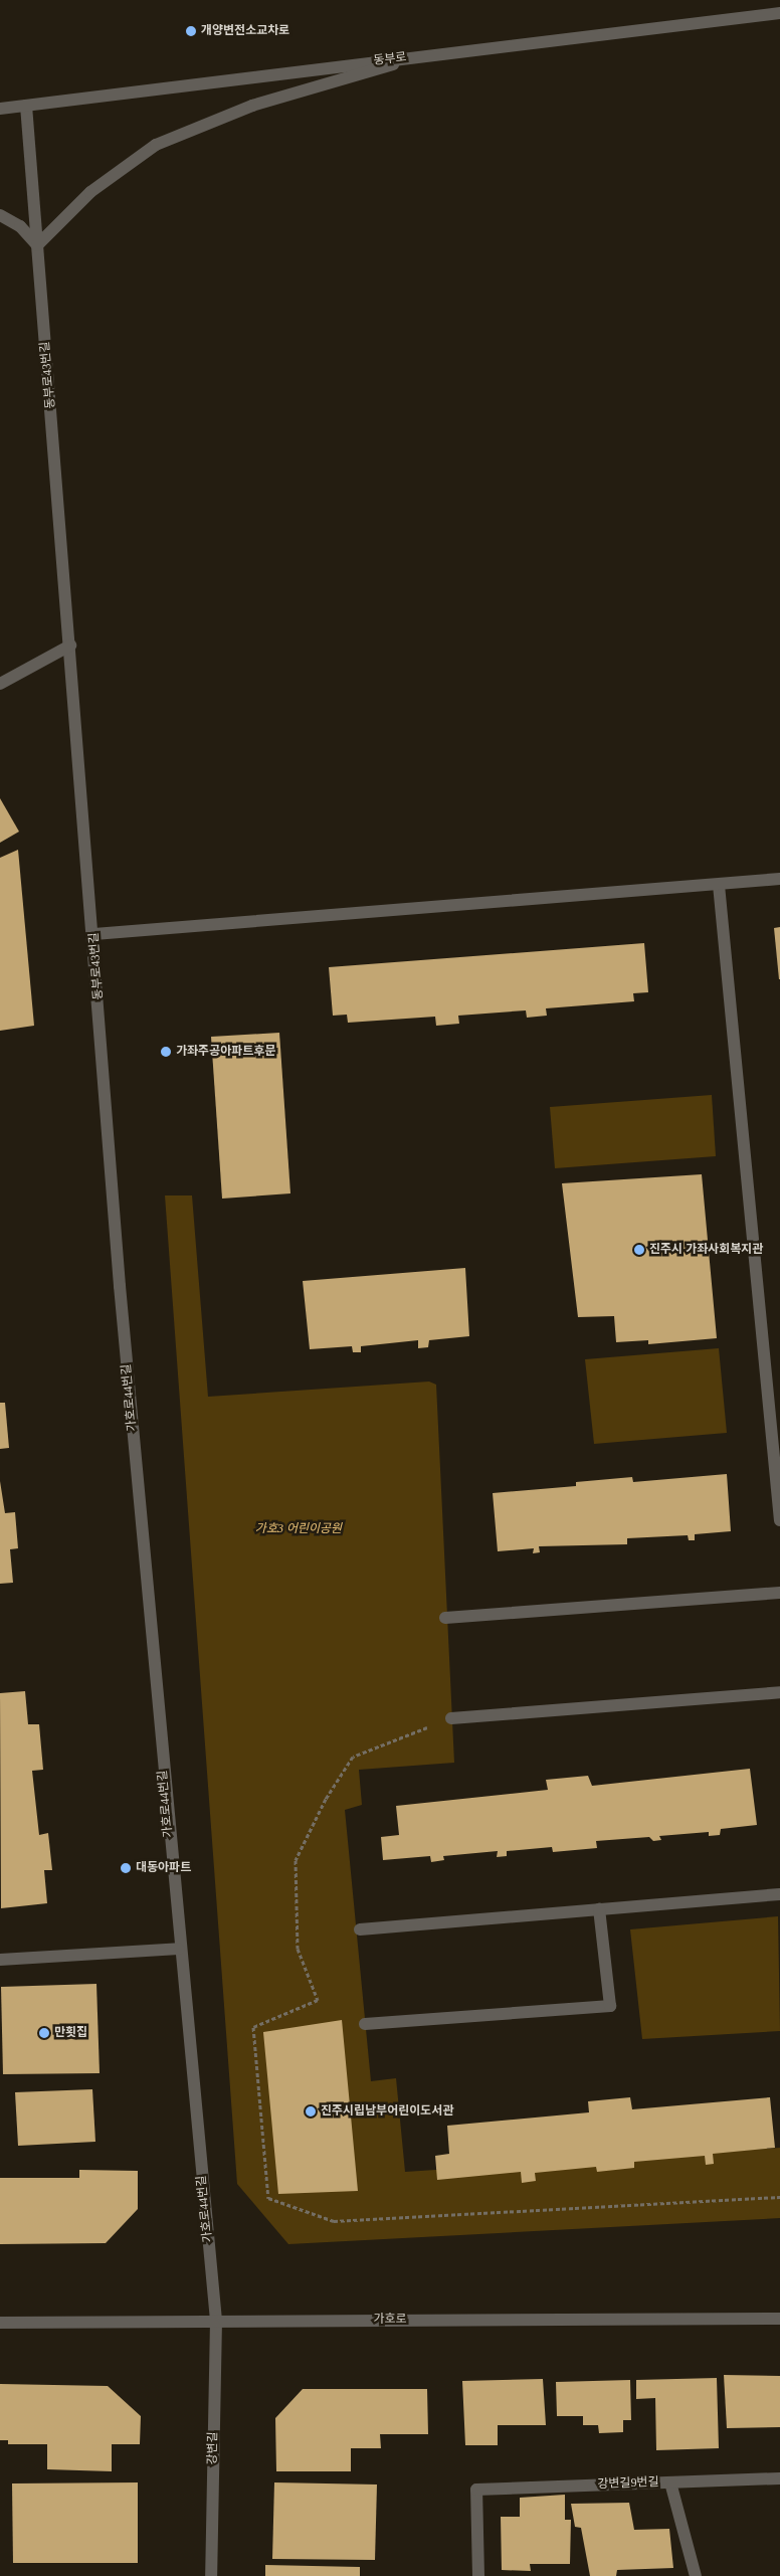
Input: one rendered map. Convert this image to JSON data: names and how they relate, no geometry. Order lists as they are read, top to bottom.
{
  "streets": {
    "street": [
      "동부로",
      "동부로43번길",
      "가호로44번길",
      "가호로",
      "강변길",
      "강변길9번길"
    ]
  },
  "crossings": [
    ["동부로", "동부로43번길"],
    ["동부로43번길", "가호로44번길"],
    ["가호로44번길", "가호로"],
    ["가호로44번길", "강변길"],
    ["가호로", "강변길"]
  ],
  "parks": ["가호3 어린이공원"],
  "places": [
    "개양변전소교차로",
    "가좌주공아파트후문",
    "진주시 가좌사회복지관",
    "대동아파트",
    "만횟집",
    "진주시립남부어린이도서관"
  ]
}
